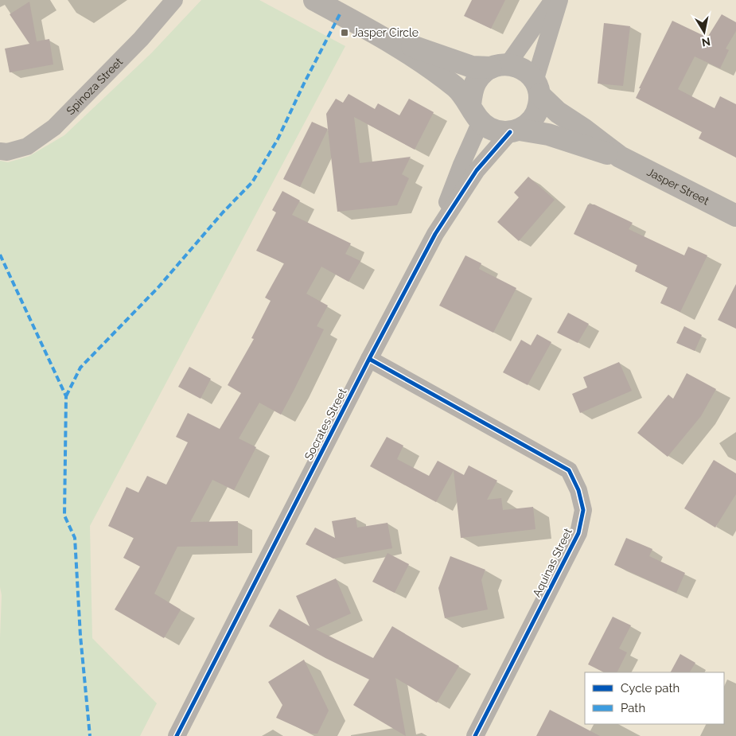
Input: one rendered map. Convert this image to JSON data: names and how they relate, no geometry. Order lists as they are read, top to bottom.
{
  "streets": {
    "street": [
      "Spinoza Street",
      "Jasper Street",
      "Socrates Street",
      "Aquinas Street"
    ]
  },
  "crossings": [
    ["Jasper Street", "Socrates Street"],
    ["Socrates Street", "Aquinas Street"]
  ],
  "places": {
    "transit": ["Jasper Circle"]
  },
  "legend": ["Cycle path", "Path"],
  "north": "bottom"
}
